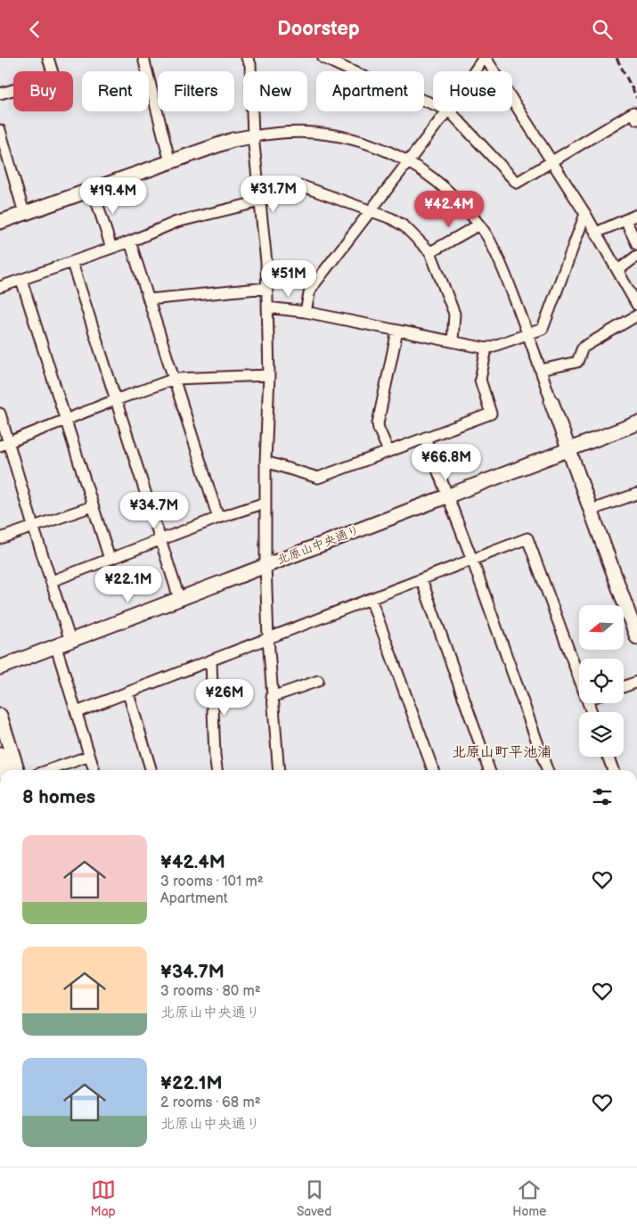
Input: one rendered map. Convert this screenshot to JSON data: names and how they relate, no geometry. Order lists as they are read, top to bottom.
{
  "streets": {
    "street": ["北原山中央通り"]
  },
  "districts": ["北原山町平池浦"],
  "north": "left",
  "page": {
    "header": "Doorstep",
    "chip": [
      "Buy",
      "Rent",
      "Filters",
      "New",
      "Apartment",
      "House"
    ],
    "price": [
      "¥31.7M",
      "¥19.4M",
      "¥42.4M",
      "¥51M",
      "¥66.8M",
      "¥34.7M",
      "¥22.1M",
      "¥26M"
    ],
    "heading": "8 homes",
    "list": [
      {
        "name": "¥42.4M",
        "note": "3 rooms · 101 m² · Apartment"
      },
      {
        "name": "¥34.7M",
        "note": "3 rooms · 80 m² · 北原山中央通り"
      },
      {
        "name": "¥22.1M",
        "note": "2 rooms · 68 m² · 北原山中央通り"
      }
    ],
    "tabs": ["Map", "Saved", "Home"]
  }
}
